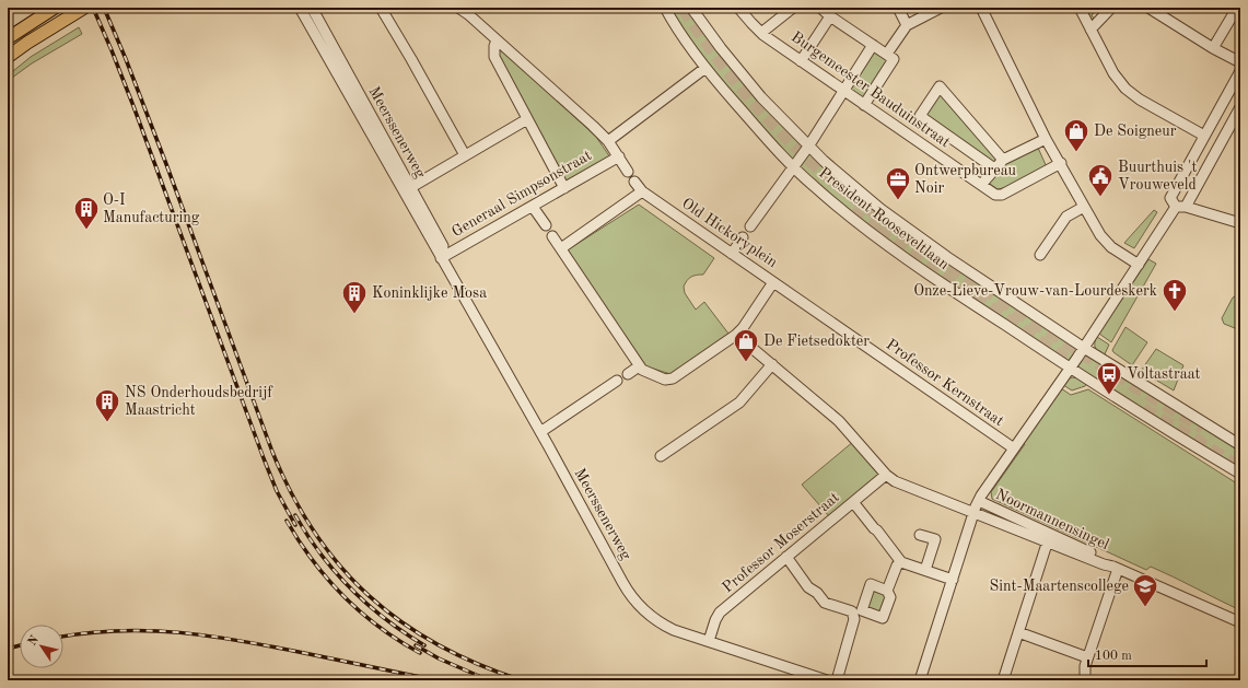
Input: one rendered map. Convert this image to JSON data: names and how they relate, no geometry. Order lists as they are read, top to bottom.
{
  "streets": {
    "street": [
      "Burgemeester Bauduinstraat",
      "Meerssenerweg",
      "Generaal Simpsonstraat",
      "President Rooseveltlaan",
      "Old Hickoryplein",
      "Professor Kernstraat",
      "Noormannensingel",
      "Professor Moserstraat"
    ]
  },
  "crossings": [
    ["Meerssenerweg", "Generaal Simpsonstraat"],
    ["Meerssenerweg", "Professor Moserstraat"],
    ["Old Hickoryplein", "Professor Kernstraat"],
    ["Old Hickoryplein", "Noormannensingel"],
    ["Noormannensingel", "Professor Moserstraat"]
  ],
  "places": {
    "shop": ["De Soigneur", "De Fietsedokter"],
    "public building": ["Buurthuis 't Vrouweveld"],
    "office": ["Ontwerpbureau Noir"],
    "building": ["O-I Manufacturing", "Koninklijke Mosa", "NS Onderhoudsbedrijf Maastricht"],
    "church": ["Onze-Lieve-Vrouw-van-Lourdeskerk"],
    "bus stop": ["Voltastraat"],
    "school or university": ["Sint-Maartenscollege"]
  },
  "scale_bar": "100 m",
  "north": "top left"
}
